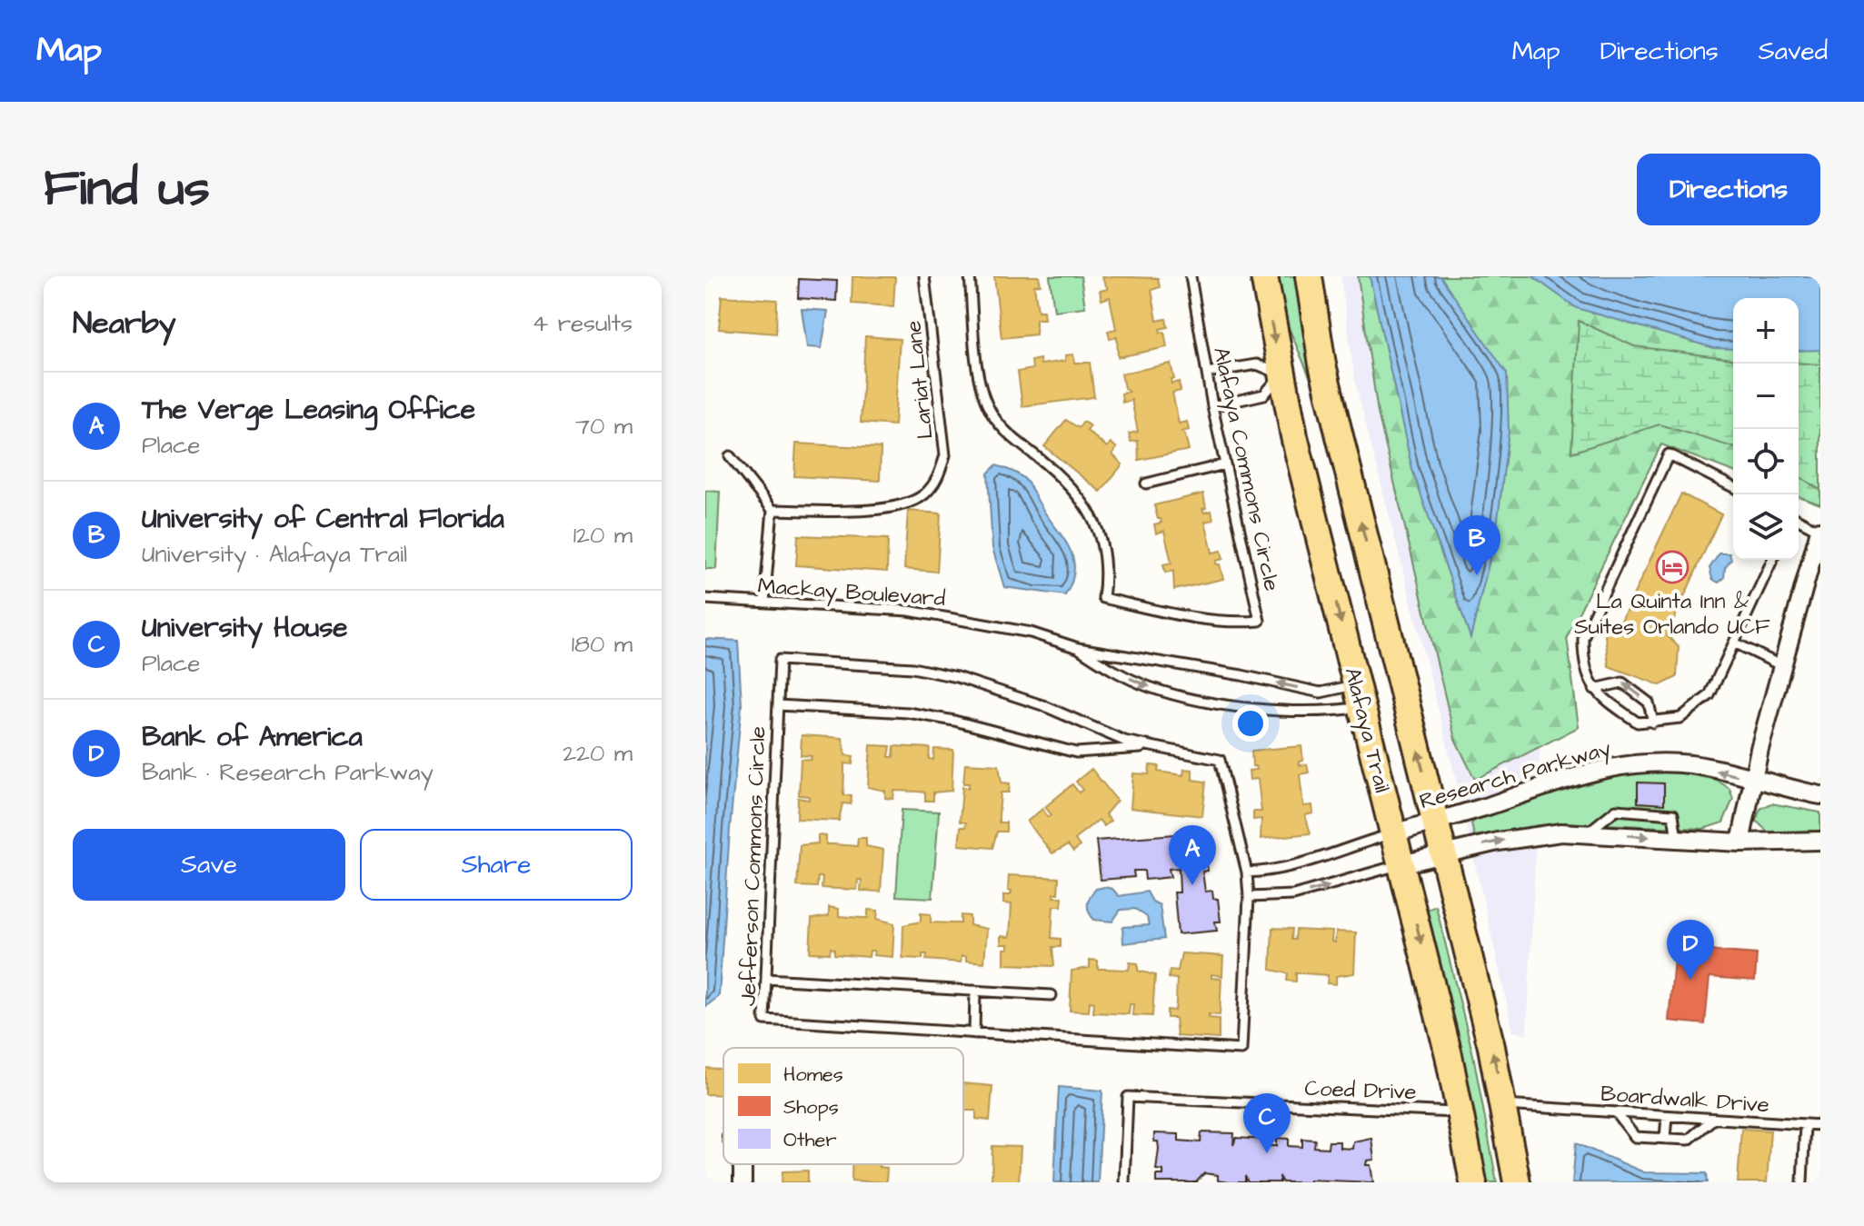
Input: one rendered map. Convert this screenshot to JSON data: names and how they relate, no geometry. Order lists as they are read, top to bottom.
{
  "streets": {
    "main road": ["Alafaya Trail"],
    "street": ["Research Parkway"],
    "lane": [
      "Lariat Lane",
      "Alafaya Commons Circle",
      "Mackay Boulevard",
      "Jefferson Commons Circle",
      "Coed Drive",
      "Boardwalk Drive"
    ]
  },
  "crossings": [
    ["Mackay Boulevard", "Alafaya Trail"],
    ["Alafaya Trail", "Research Parkway"],
    ["Alafaya Trail", "Coed Drive"],
    ["Alafaya Trail", "Boardwalk Drive"]
  ],
  "places": {
    "hotel": ["La Quinta Inn & Suites Orlando UCF"]
  },
  "legend": ["Homes", "Shops", "Other"],
  "page": {
    "header": "Map",
    "nav": ["Map", "Directions", "Saved"],
    "title": "Find us",
    "buttons": [
      "Directions",
      ["Save", "Share"]
    ],
    "heading": ["Nearby", "4 results"],
    "map_buttons": ["+", "−"],
    "list": [
      {
        "mark": "A",
        "name": "The Verge Leasing Office",
        "note": "Place",
        "value": "70 m"
      },
      {
        "mark": "B",
        "name": "University of Central Florida",
        "note": "University · Alafaya Trail",
        "value": "120 m"
      },
      {
        "mark": "C",
        "name": "University House",
        "note": "Place",
        "value": "180 m"
      },
      {
        "mark": "D",
        "name": "Bank of America",
        "note": "Bank · Research Parkway",
        "value": "220 m"
      }
    ],
    "pins": [
      "B",
      "A",
      "D",
      "C"
    ]
  }
}
